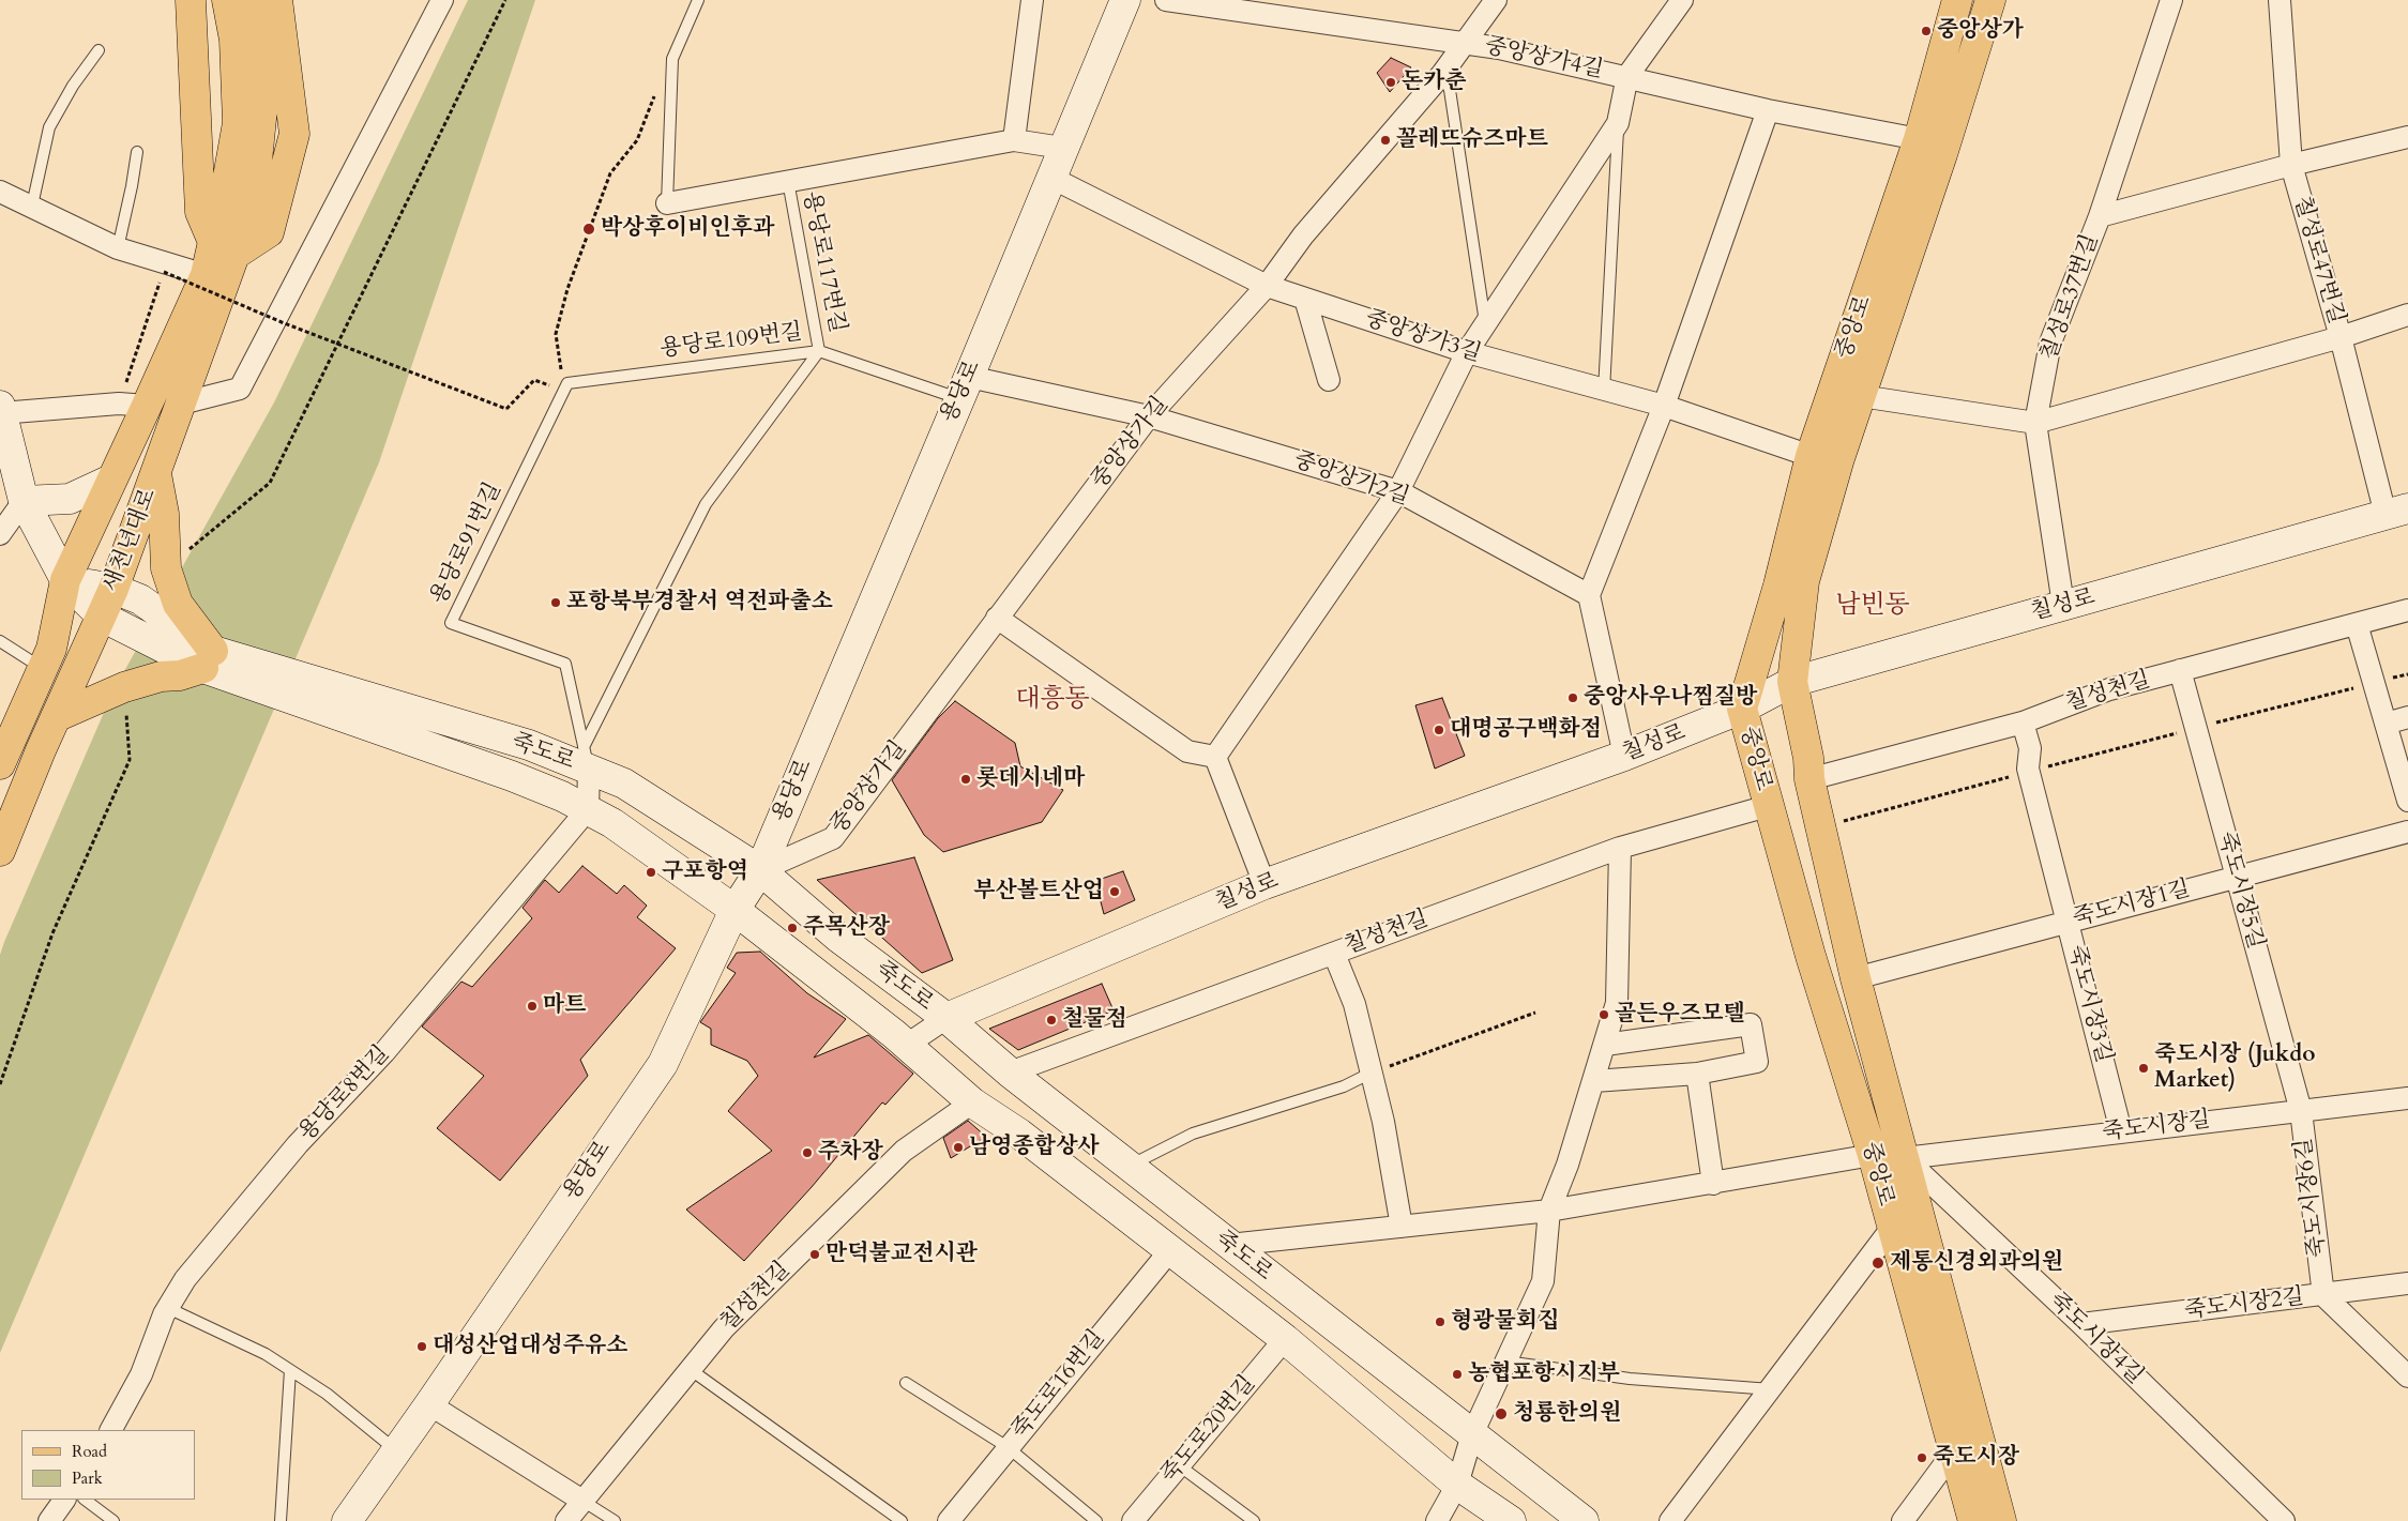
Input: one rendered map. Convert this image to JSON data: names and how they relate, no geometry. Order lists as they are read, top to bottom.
{
  "streets": {
    "main road": [
      "중앙로",
      "용당로",
      "새천년대로",
      "칠성로",
      "죽도로"
    ],
    "street": [
      "중앙상가4길",
      "칠성로47번길",
      "칠성로37번길",
      "중앙상가3길",
      "중앙상가길",
      "중앙상가2길",
      "칠성천길",
      "죽도시장5길",
      "죽도시장1길",
      "죽도시장3길",
      "용당로8번길",
      "죽도시장길",
      "죽도시장6길",
      "죽도시장2길",
      "죽도시장4길",
      "죽도로16번길",
      "죽도로20번길"
    ],
    "lane": ["용당로117번길", "용당로109번길", "용당로91번길"]
  },
  "crossings": [
    ["중앙상가4길", "중앙로"],
    ["중앙상가4길", "중앙상가길"],
    ["칠성로47번길", "칠성로"],
    ["용당로117번길", "용당로109번길"],
    ["칠성로37번길", "칠성로"],
    ["중앙로", "중앙상가3길"],
    ["중앙로", "칠성로"],
    ["중앙로", "칠성천길"],
    ["중앙로", "죽도시장1길"],
    ["중앙로", "죽도시장길"],
    ["중앙로", "죽도시장4길"],
    ["중앙상가3길", "용당로"],
    ["중앙상가3길", "중앙상가길"],
    ["용당로109번길", "용당로"],
    ["용당로109번길", "중앙상가2길"],
    ["용당로109번길", "용당로91번길"],
    ["용당로", "중앙상가길"],
    ["용당로", "중앙상가2길"],
    ["용당로", "죽도로"],
    ["중앙상가길", "중앙상가2길"],
    ["중앙상가길", "죽도로"],
    ["새천년대로", "죽도로"],
    ["용당로91번길", "죽도로"],
    ["칠성로", "죽도로"],
    ["칠성천길", "죽도로"],
    ["칠성천길", "죽도시장5길"],
    ["칠성천길", "죽도시장3길"],
    ["죽도로", "용당로8번길"],
    ["죽도로", "죽도로16번길"],
    ["죽도로", "죽도로20번길"],
    ["죽도시장5길", "죽도시장1길"],
    ["죽도시장5길", "죽도시장길"],
    ["죽도시장5길", "죽도시장6길"],
    ["죽도시장1길", "죽도시장3길"],
    ["죽도시장3길", "죽도시장길"],
    ["죽도시장길", "죽도시장6길"],
    ["죽도시장길", "죽도시장4길"],
    ["죽도시장6길", "죽도시장2길"],
    ["죽도시장2길", "죽도시장4길"]
  ],
  "districts": ["남빈동", "대흥동"],
  "places": [
    "중앙상가",
    "돈카춘",
    "꼴레뜨슈즈마트",
    "박상후이비인후과",
    "포항북부경찰서 역전파출소",
    "중앙사우나찜질방",
    "대명공구백화점",
    "롯데시네마",
    "구포항역",
    "부산볼트산업",
    "주목산장",
    "마트",
    "골든우즈모텔",
    "철물점",
    "죽도시장 (Jukdo Market)",
    "남영종합상사",
    "주차장",
    "만덕불교전시관",
    "제통신경외과의원",
    "형광물회집",
    "대성산업대성주유소",
    "농협포항시지부",
    "청룡한의원",
    "죽도시장"
  ],
  "legend": ["Road", "Park"]
}
